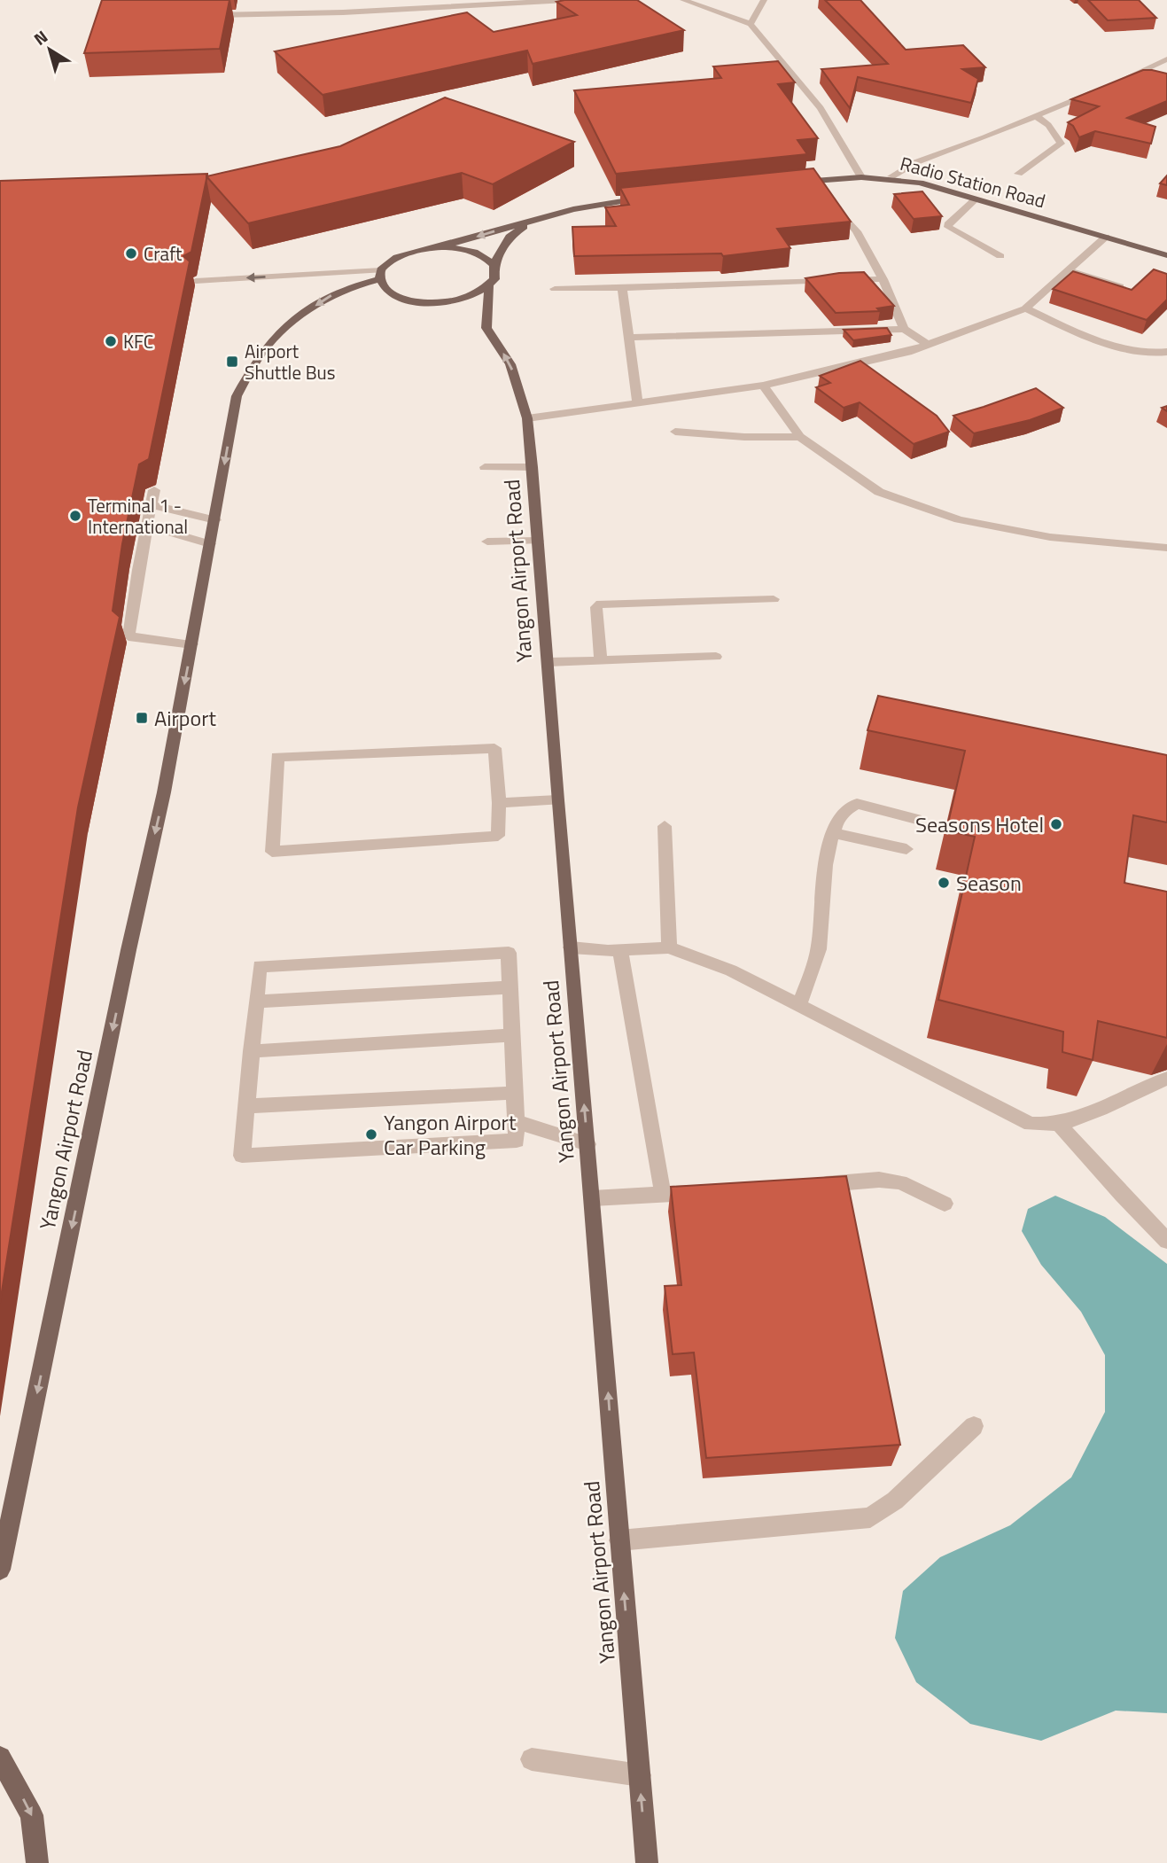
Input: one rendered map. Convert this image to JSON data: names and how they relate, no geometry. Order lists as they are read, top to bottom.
{
  "streets": {
    "main road": ["Radio Station Road", "Yangon Airport Road"]
  },
  "places": {
    "other": [
      "Craft",
      "KFC",
      "Terminal 1 - International",
      "Seasons Hotel",
      "Season",
      "Yangon Airport Car Parking"
    ],
    "transit": ["Airport Shuttle Bus", "Airport"]
  },
  "north": "top left"
}
